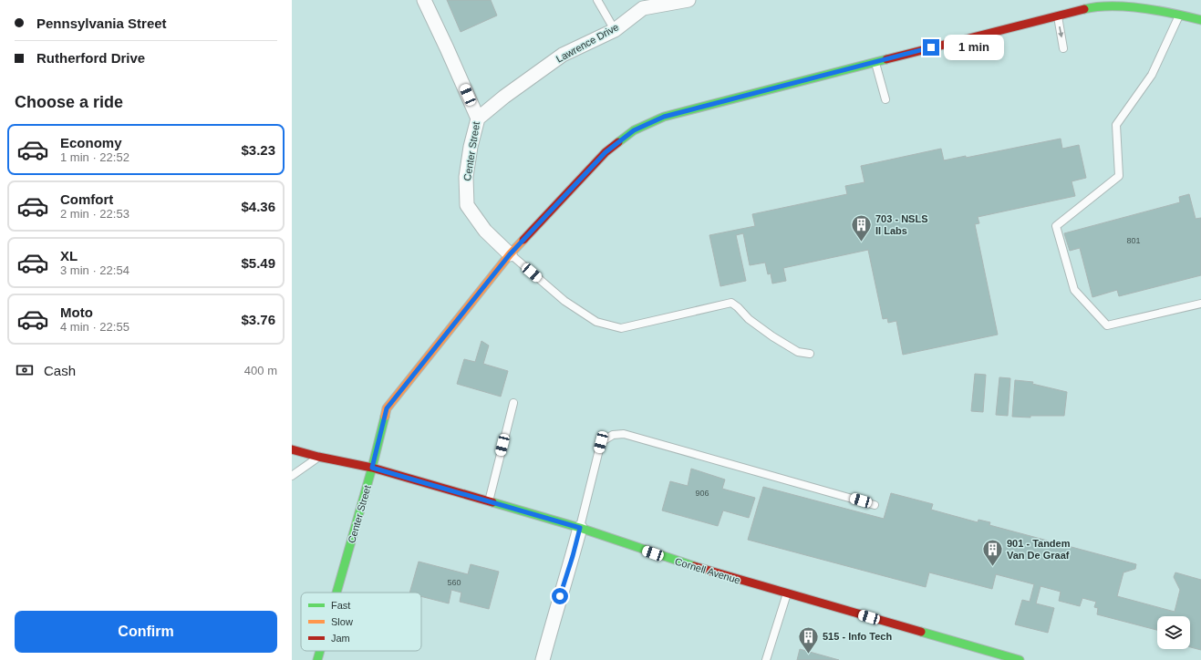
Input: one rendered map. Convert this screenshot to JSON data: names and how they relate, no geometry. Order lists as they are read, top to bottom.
{
  "streets": {
    "street": ["Lawrence Drive", "Center Street", "Cornell Avenue"]
  },
  "crossings": [
    ["Lawrence Drive", "Center Street"],
    ["Center Street", "Cornell Avenue"]
  ],
  "places": {
    "building": ["703 - NSLS II Labs", "901 - Tandem Van De Graaf", "515 - Info Tech"]
  },
  "house_numbers": ["801", "906", "560"],
  "legend": ["Fast", "Slow", "Jam"],
  "page": {
    "banner": ["Pennsylvania Street", "Rutherford Drive"],
    "bubble": "1 min",
    "heading": "Choose a ride",
    "list": [
      {
        "name": "Economy",
        "note": "1 min · 22:52",
        "value": "$3.23"
      },
      {
        "name": "Comfort",
        "note": "2 min · 22:53",
        "value": "$4.36"
      },
      {
        "name": "XL",
        "note": "3 min · 22:54",
        "value": "$5.49"
      },
      {
        "name": "Moto",
        "note": "4 min · 22:55",
        "value": "$3.76"
      }
    ],
    "pay": ["Cash", "400 m"],
    "buttons": "Confirm"
  }
}
